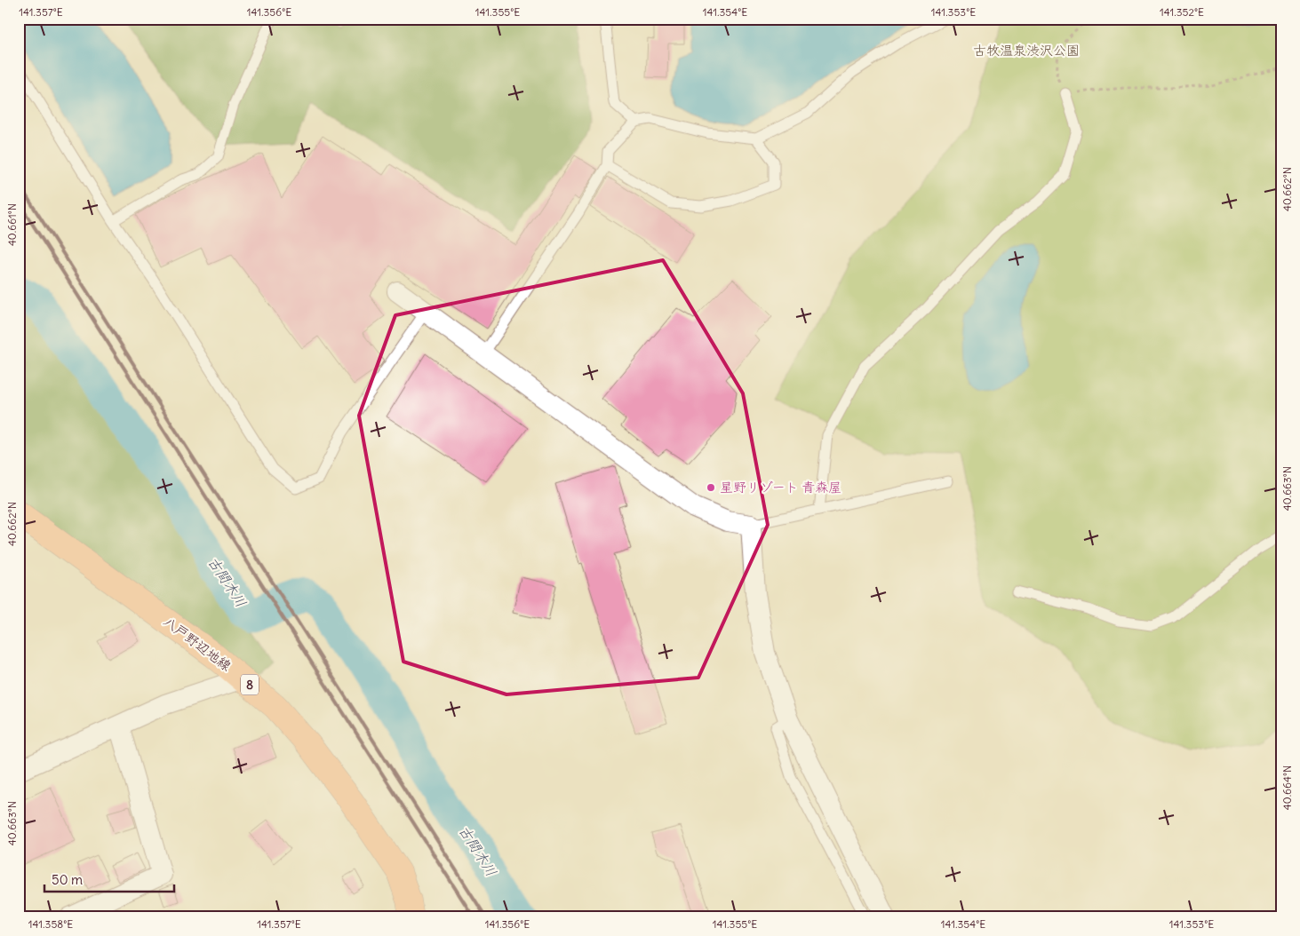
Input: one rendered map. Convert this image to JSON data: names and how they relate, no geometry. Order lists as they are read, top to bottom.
{
  "streets": {
    "main road": ["八戸野辺地線", "8"]
  },
  "water": ["古間木川"],
  "parks": ["古牧温泉渋沢公園"],
  "places": ["星野リゾート 青森屋"],
  "scale_bar": "50 m",
  "coordinates": [
    "141.357°E",
    "141.356°E",
    "141.355°E",
    "141.354°E",
    "141.353°E",
    "141.352°E",
    "40.662°N",
    "40.661°N",
    "40.663°N",
    "40.664°N",
    "141.358°E"
  ]
}
